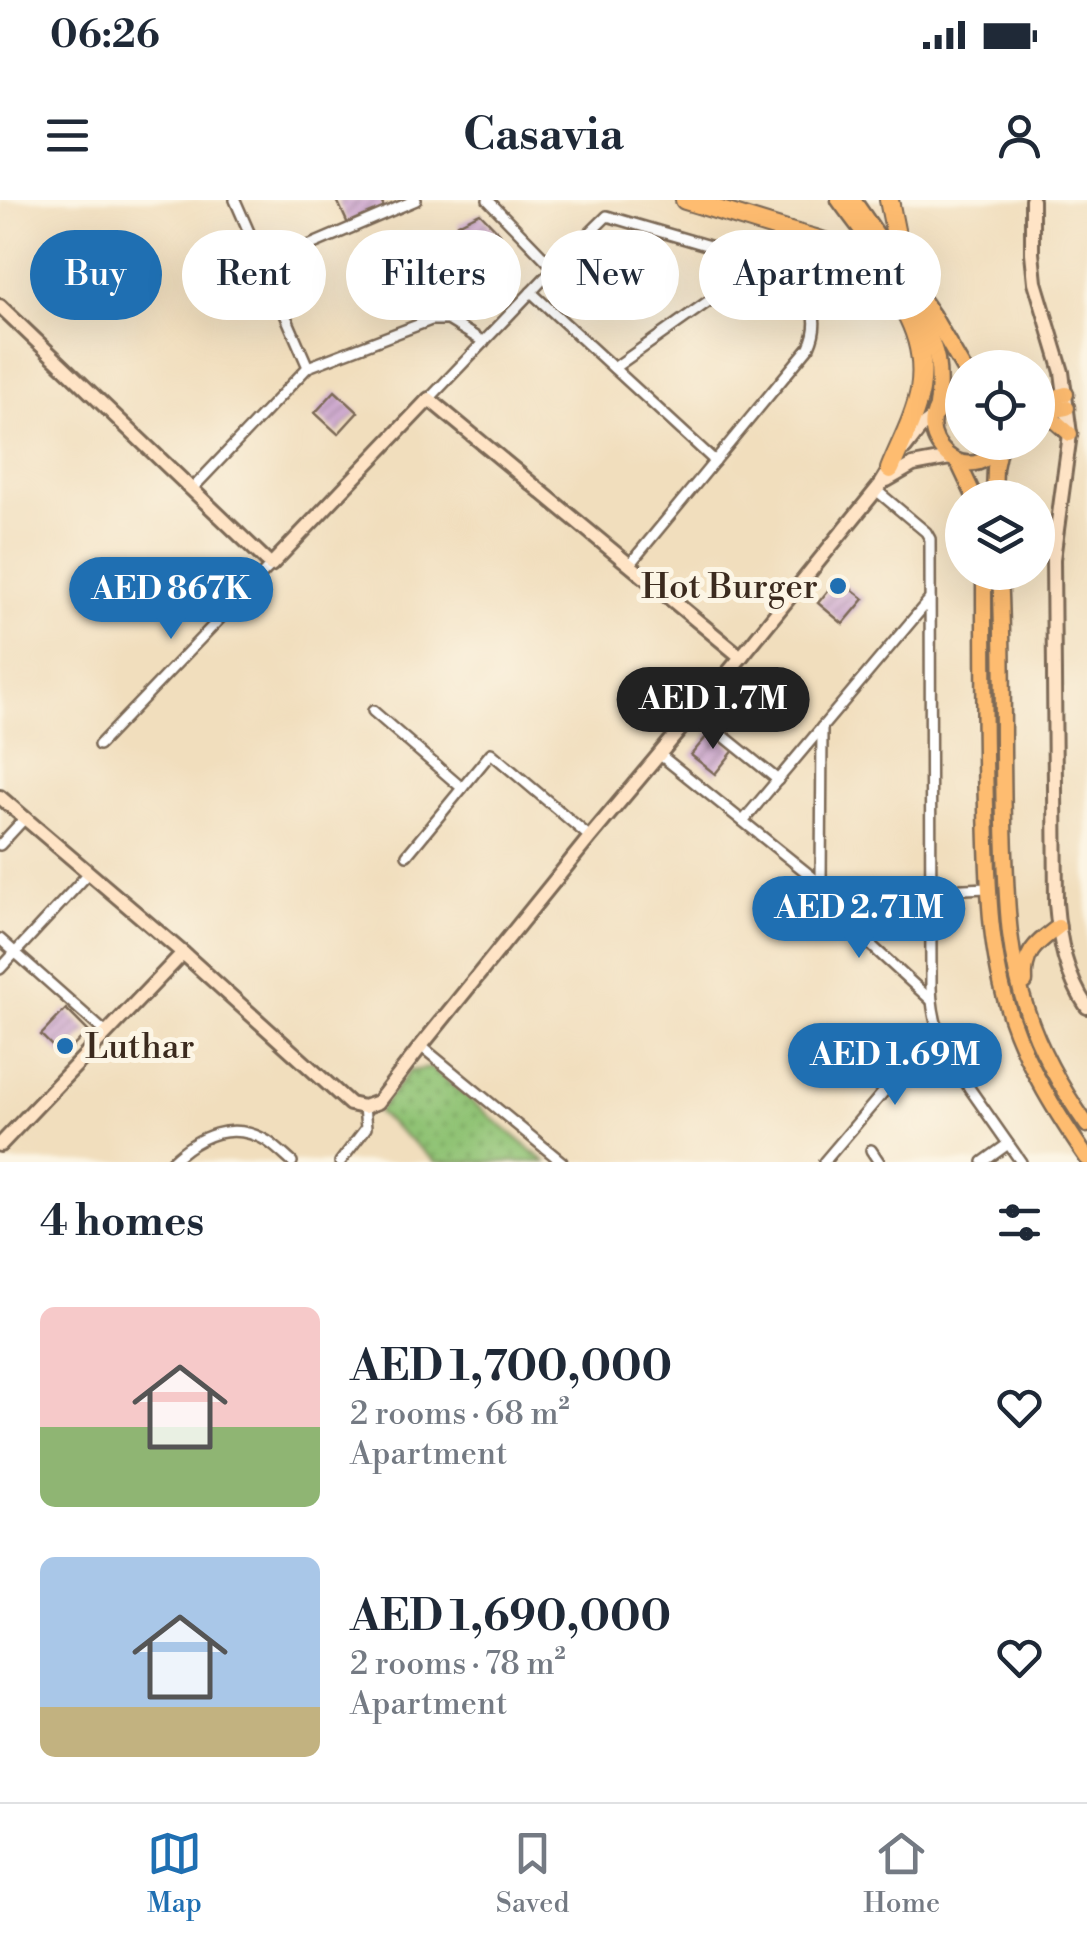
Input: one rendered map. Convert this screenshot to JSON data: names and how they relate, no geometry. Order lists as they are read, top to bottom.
{
  "places": ["Hot Burger", "Luthar"],
  "page": {
    "status": "06:26",
    "header": "Casavia",
    "chip": [
      "Buy",
      "Rent",
      "Filters",
      "New",
      "Apartment"
    ],
    "price": [
      "AED 867K",
      "AED 1.7M",
      "AED 2.71M",
      "AED 1.69M"
    ],
    "heading": "4 homes",
    "list": [
      {
        "name": "AED 1,700,000",
        "note": "2 rooms · 68 m² · Apartment"
      },
      {
        "name": "AED 1,690,000",
        "note": "2 rooms · 78 m² · Apartment"
      }
    ],
    "tabs": ["Map", "Saved", "Home"]
  }
}
